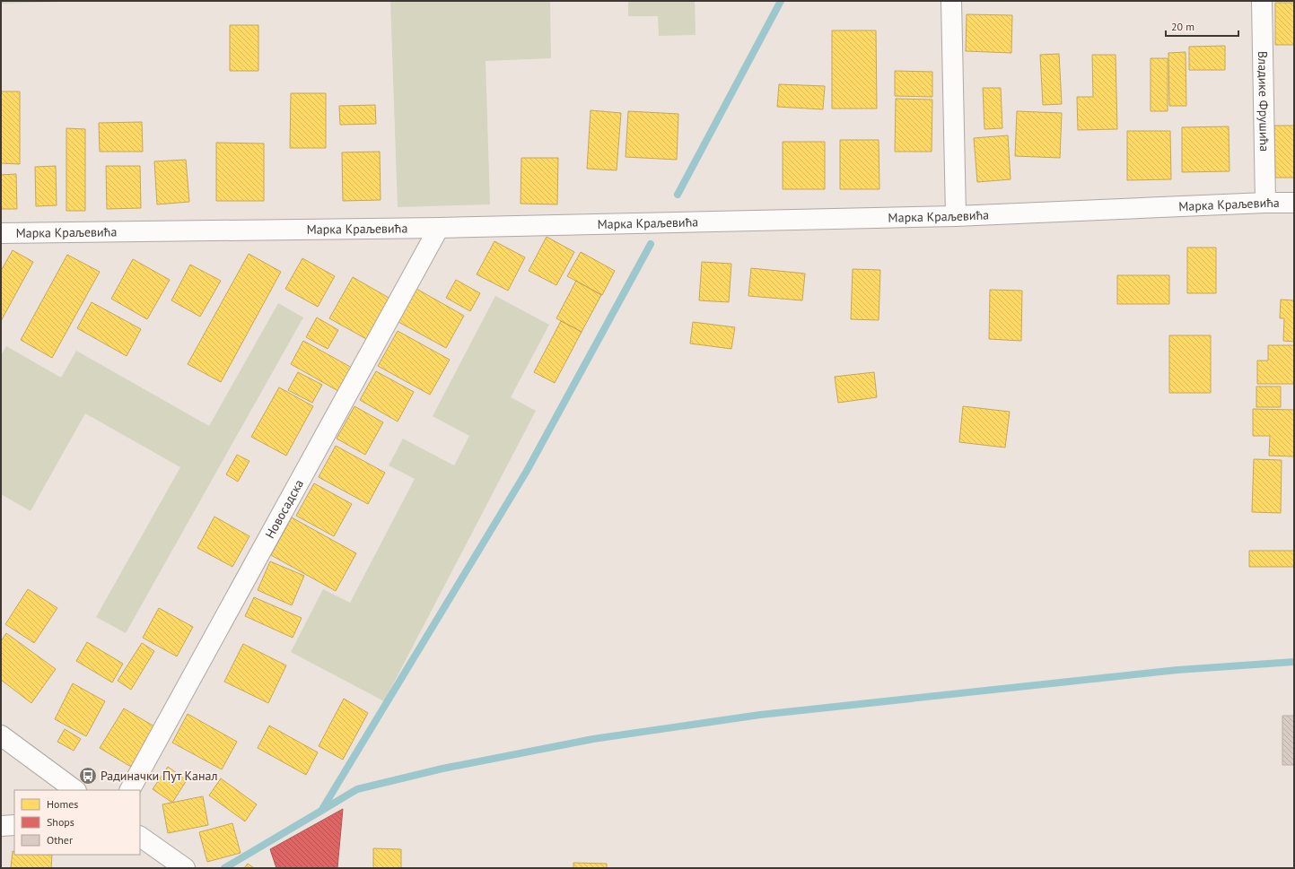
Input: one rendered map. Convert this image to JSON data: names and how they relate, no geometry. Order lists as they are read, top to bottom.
{
  "streets": {
    "street": ["Владике Фрушића", "Марка Краљевића", "Новосадска"]
  },
  "crossings": [
    ["Владике Фрушића", "Марка Краљевића"],
    ["Марка Краљевића", "Новосадска"]
  ],
  "places": {
    "bus stop": ["Радиначки Пут Канал"]
  },
  "legend": ["Homes", "Shops", "Other"],
  "scale_bar": "20 m"
}
